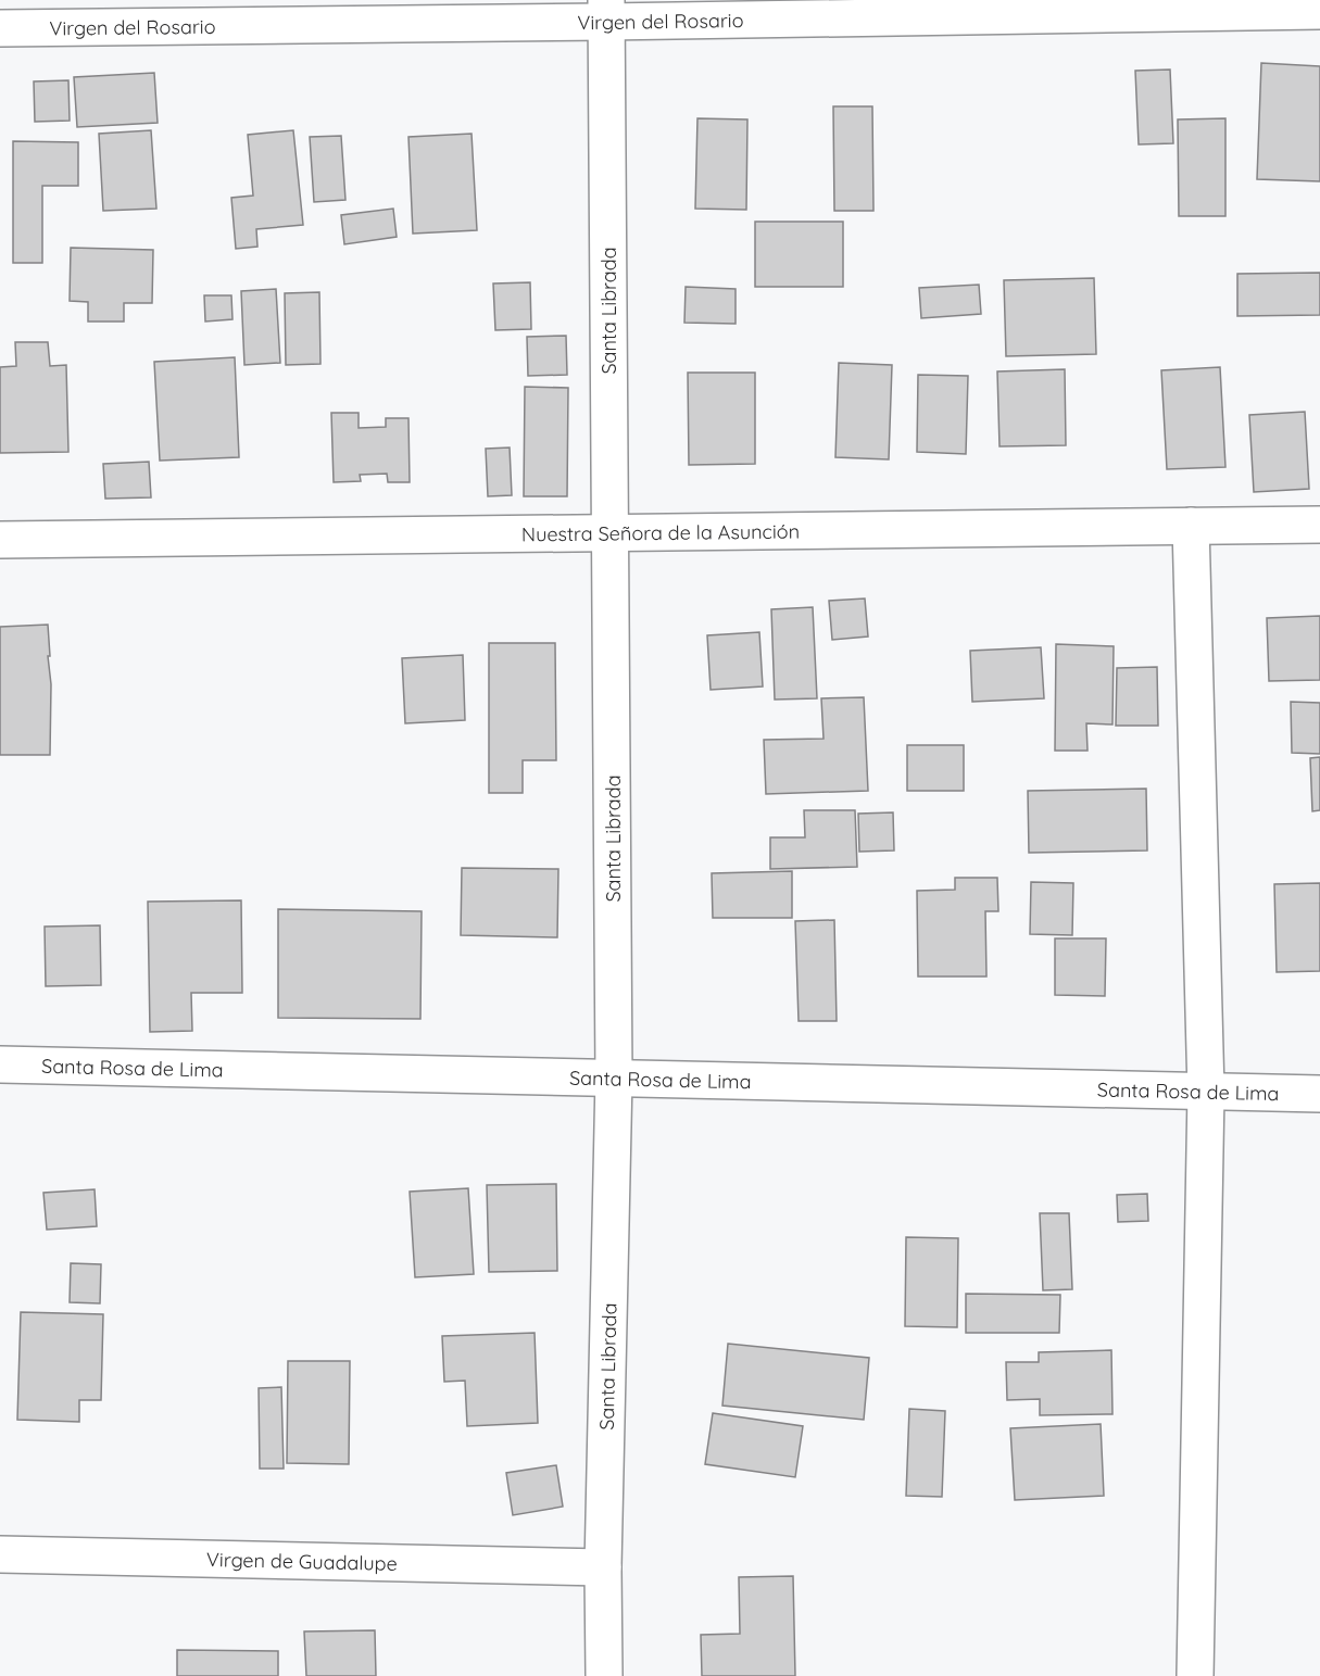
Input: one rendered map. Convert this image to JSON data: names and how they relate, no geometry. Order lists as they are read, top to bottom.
{
  "streets": {
    "street": [
      "Virgen del Rosario",
      "Santa Librada",
      "Nuestra Señora de la Asunción",
      "Santa Rosa de Lima",
      "Virgen de Guadalupe"
    ]
  },
  "crossings": [
    ["Virgen del Rosario", "Santa Librada"],
    ["Santa Librada", "Nuestra Señora de la Asunción"],
    ["Santa Librada", "Santa Rosa de Lima"],
    ["Santa Librada", "Virgen de Guadalupe"]
  ]
}
